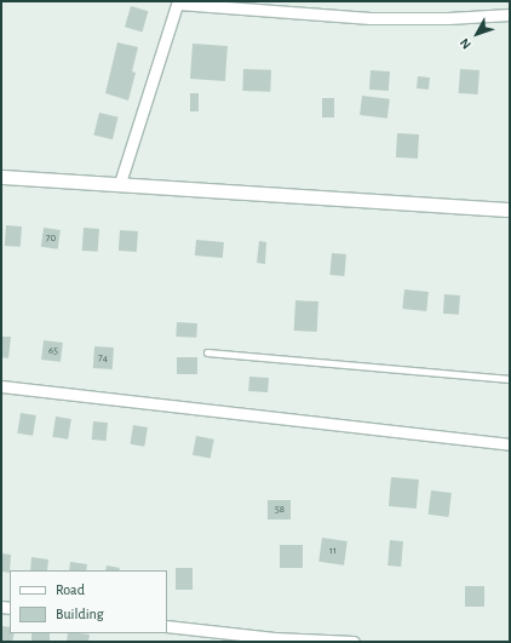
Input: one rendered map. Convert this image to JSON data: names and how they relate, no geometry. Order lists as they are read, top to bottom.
{
  "house_numbers": [
    "70",
    "65",
    "74",
    "58",
    "11"
  ],
  "legend": ["Road", "Building"],
  "north": "bottom left"
}
